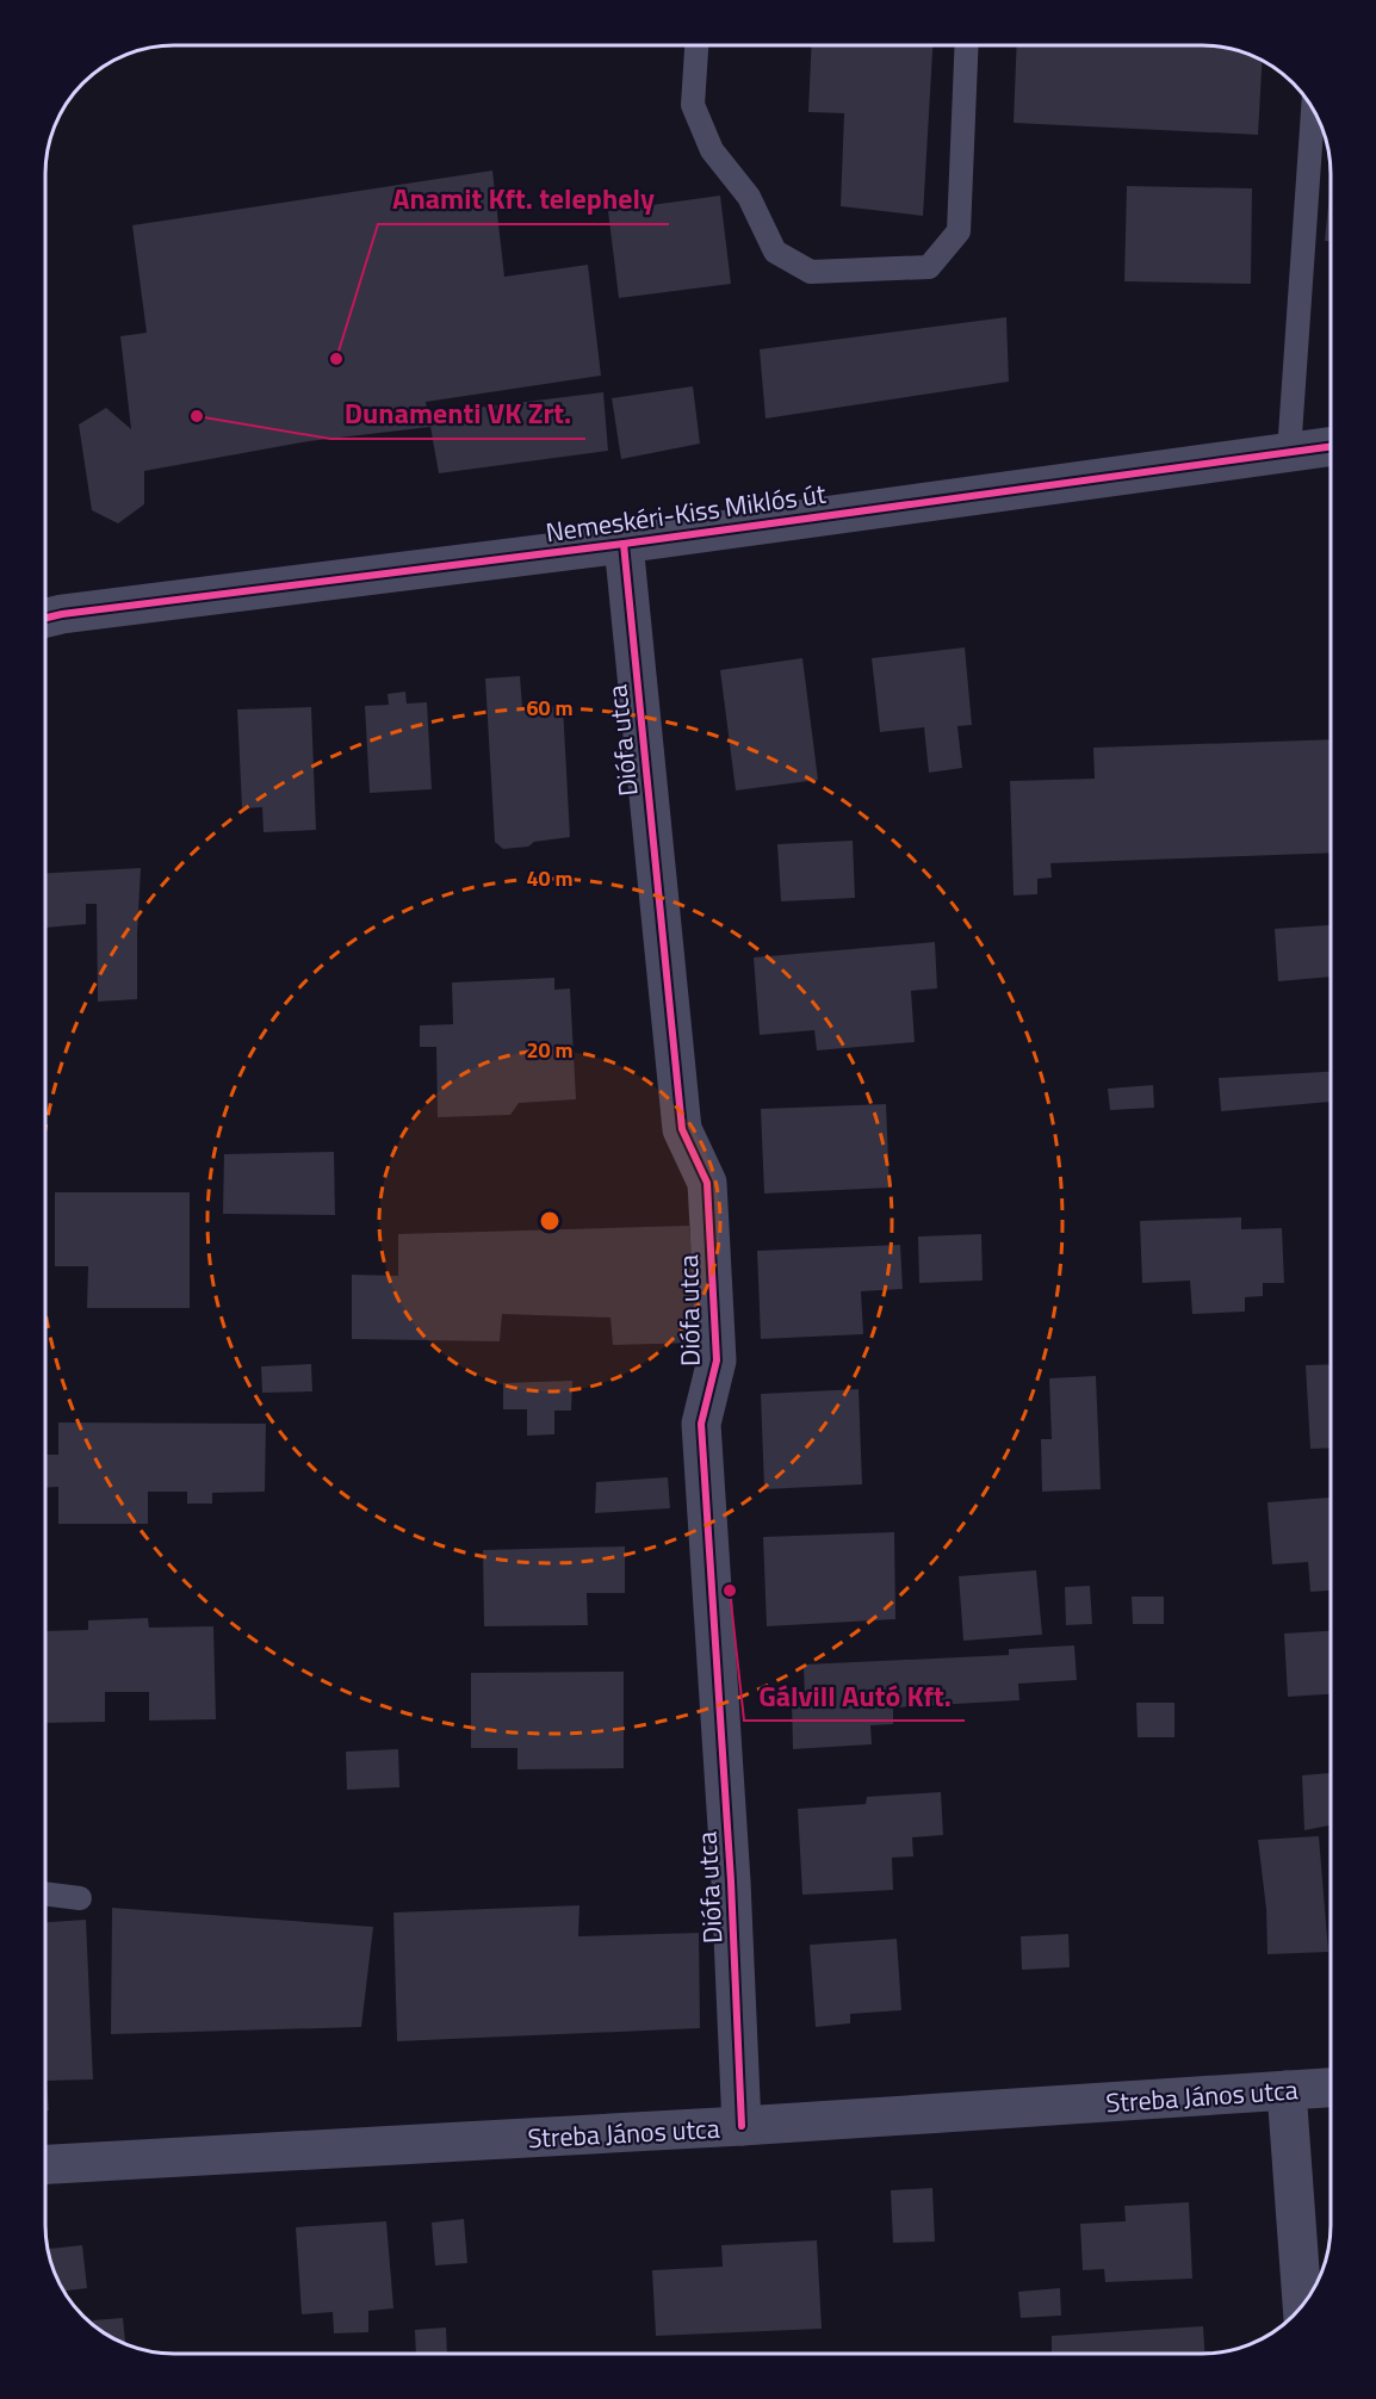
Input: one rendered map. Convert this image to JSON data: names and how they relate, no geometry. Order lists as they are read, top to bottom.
{
  "streets": {
    "street": ["Nemeskéri-Kiss Miklós út", "Diófa utca", "Streba János utca"]
  },
  "crossings": [
    ["Nemeskéri-Kiss Miklós út", "Diófa utca"],
    ["Diófa utca", "Streba János utca"]
  ],
  "places": ["Anamit Kft. telephely", "Dunamenti VK Zrt.", "Gálvill Autó Kft."],
  "rings": ["60 m", "40 m", "20 m"]
}
